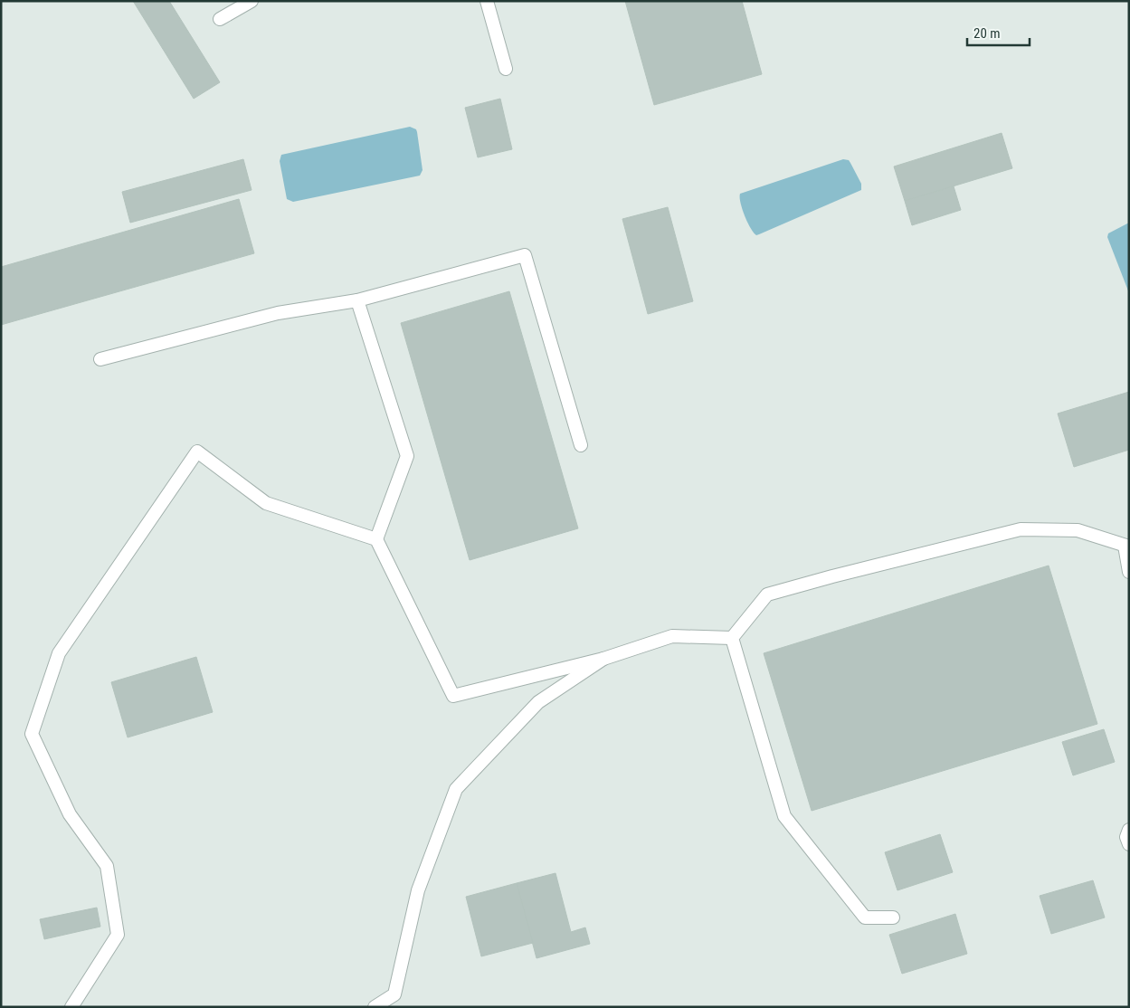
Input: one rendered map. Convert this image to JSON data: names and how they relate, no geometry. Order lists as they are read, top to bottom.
{
  "scale_bar": "20 m"
}
